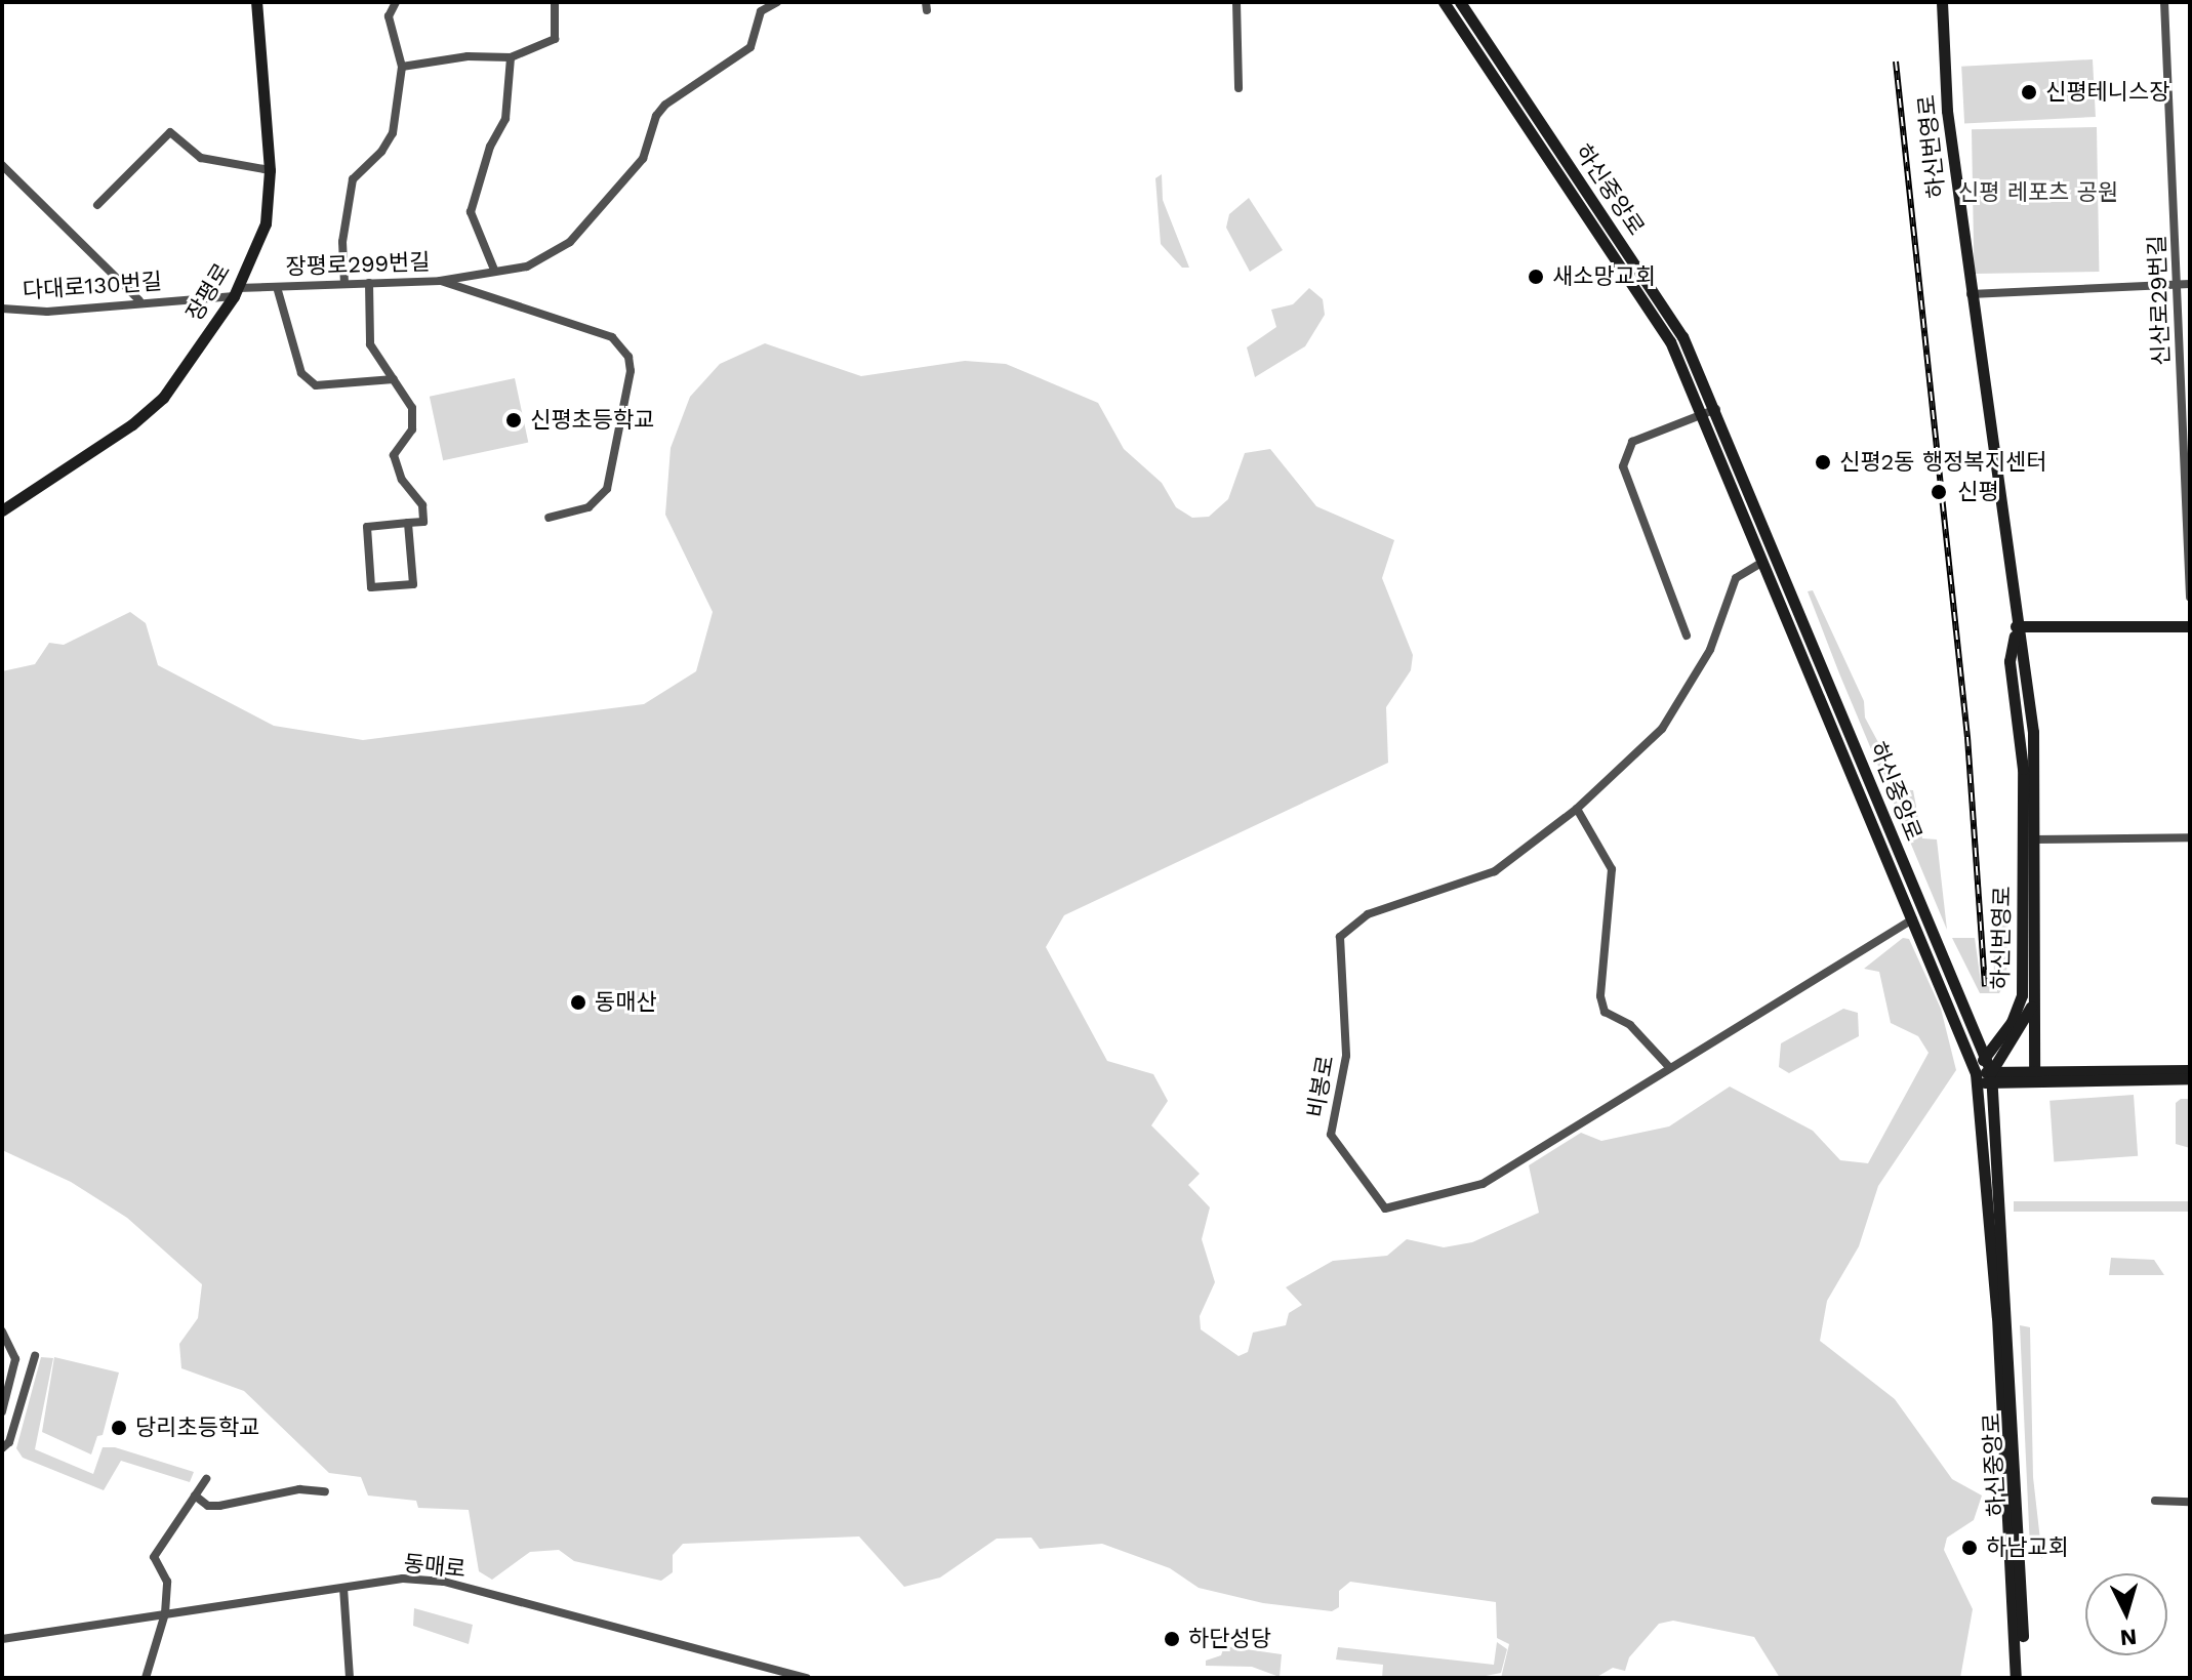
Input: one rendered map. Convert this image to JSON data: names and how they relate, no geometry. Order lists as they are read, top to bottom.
{
  "streets": {
    "street": [
      "하신번영로",
      "하신중앙로",
      "장평로299번길",
      "다대로130번길",
      "장평로",
      "신산로29번길",
      "비봉로",
      "동매로"
    ]
  },
  "crossings": [
    ["하신번영로", "하신중앙로"],
    ["하신중앙로", "비봉로"],
    ["장평로299번길", "다대로130번길"],
    ["장평로299번길", "장평로"],
    ["다대로130번길", "장평로"]
  ],
  "parks": ["신평 레포츠 공원"],
  "places": [
    "신평테니스장",
    "새소망교회",
    "신평초등학교",
    "신평2동 행정복지센터",
    "신평",
    "동매산",
    "당리초등학교",
    "하남교회",
    "하단성당"
  ],
  "north": "bottom"
}
